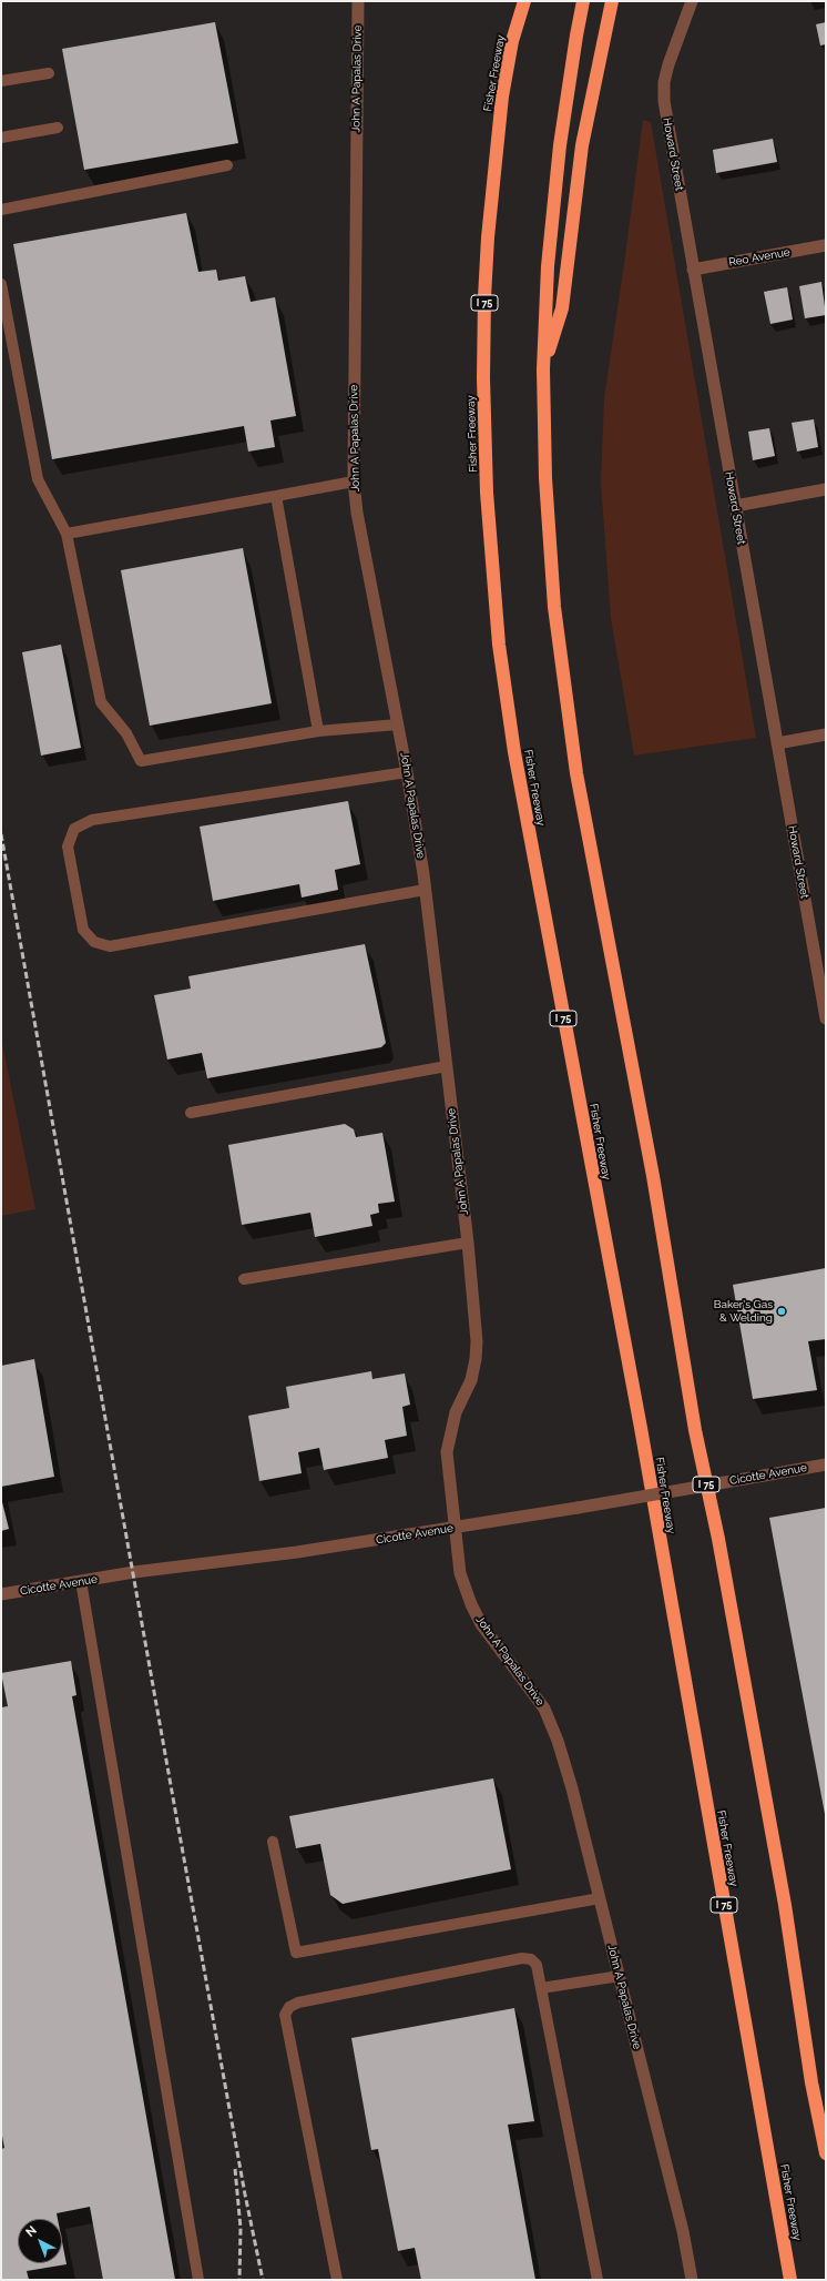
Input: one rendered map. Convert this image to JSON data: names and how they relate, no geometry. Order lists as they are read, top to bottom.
{
  "streets": {
    "highway": ["Fisher Freeway", "I 75"],
    "street": [
      "John A Papalas Drive",
      "Howard Street",
      "Reo Avenue",
      "Cicotte Avenue"
    ]
  },
  "crossings": [
    ["John A Papalas Drive", "Cicotte Avenue"],
    ["Howard Street", "Reo Avenue"]
  ],
  "places": ["Baker's Gas & Welding"],
  "north": "top left"
}
